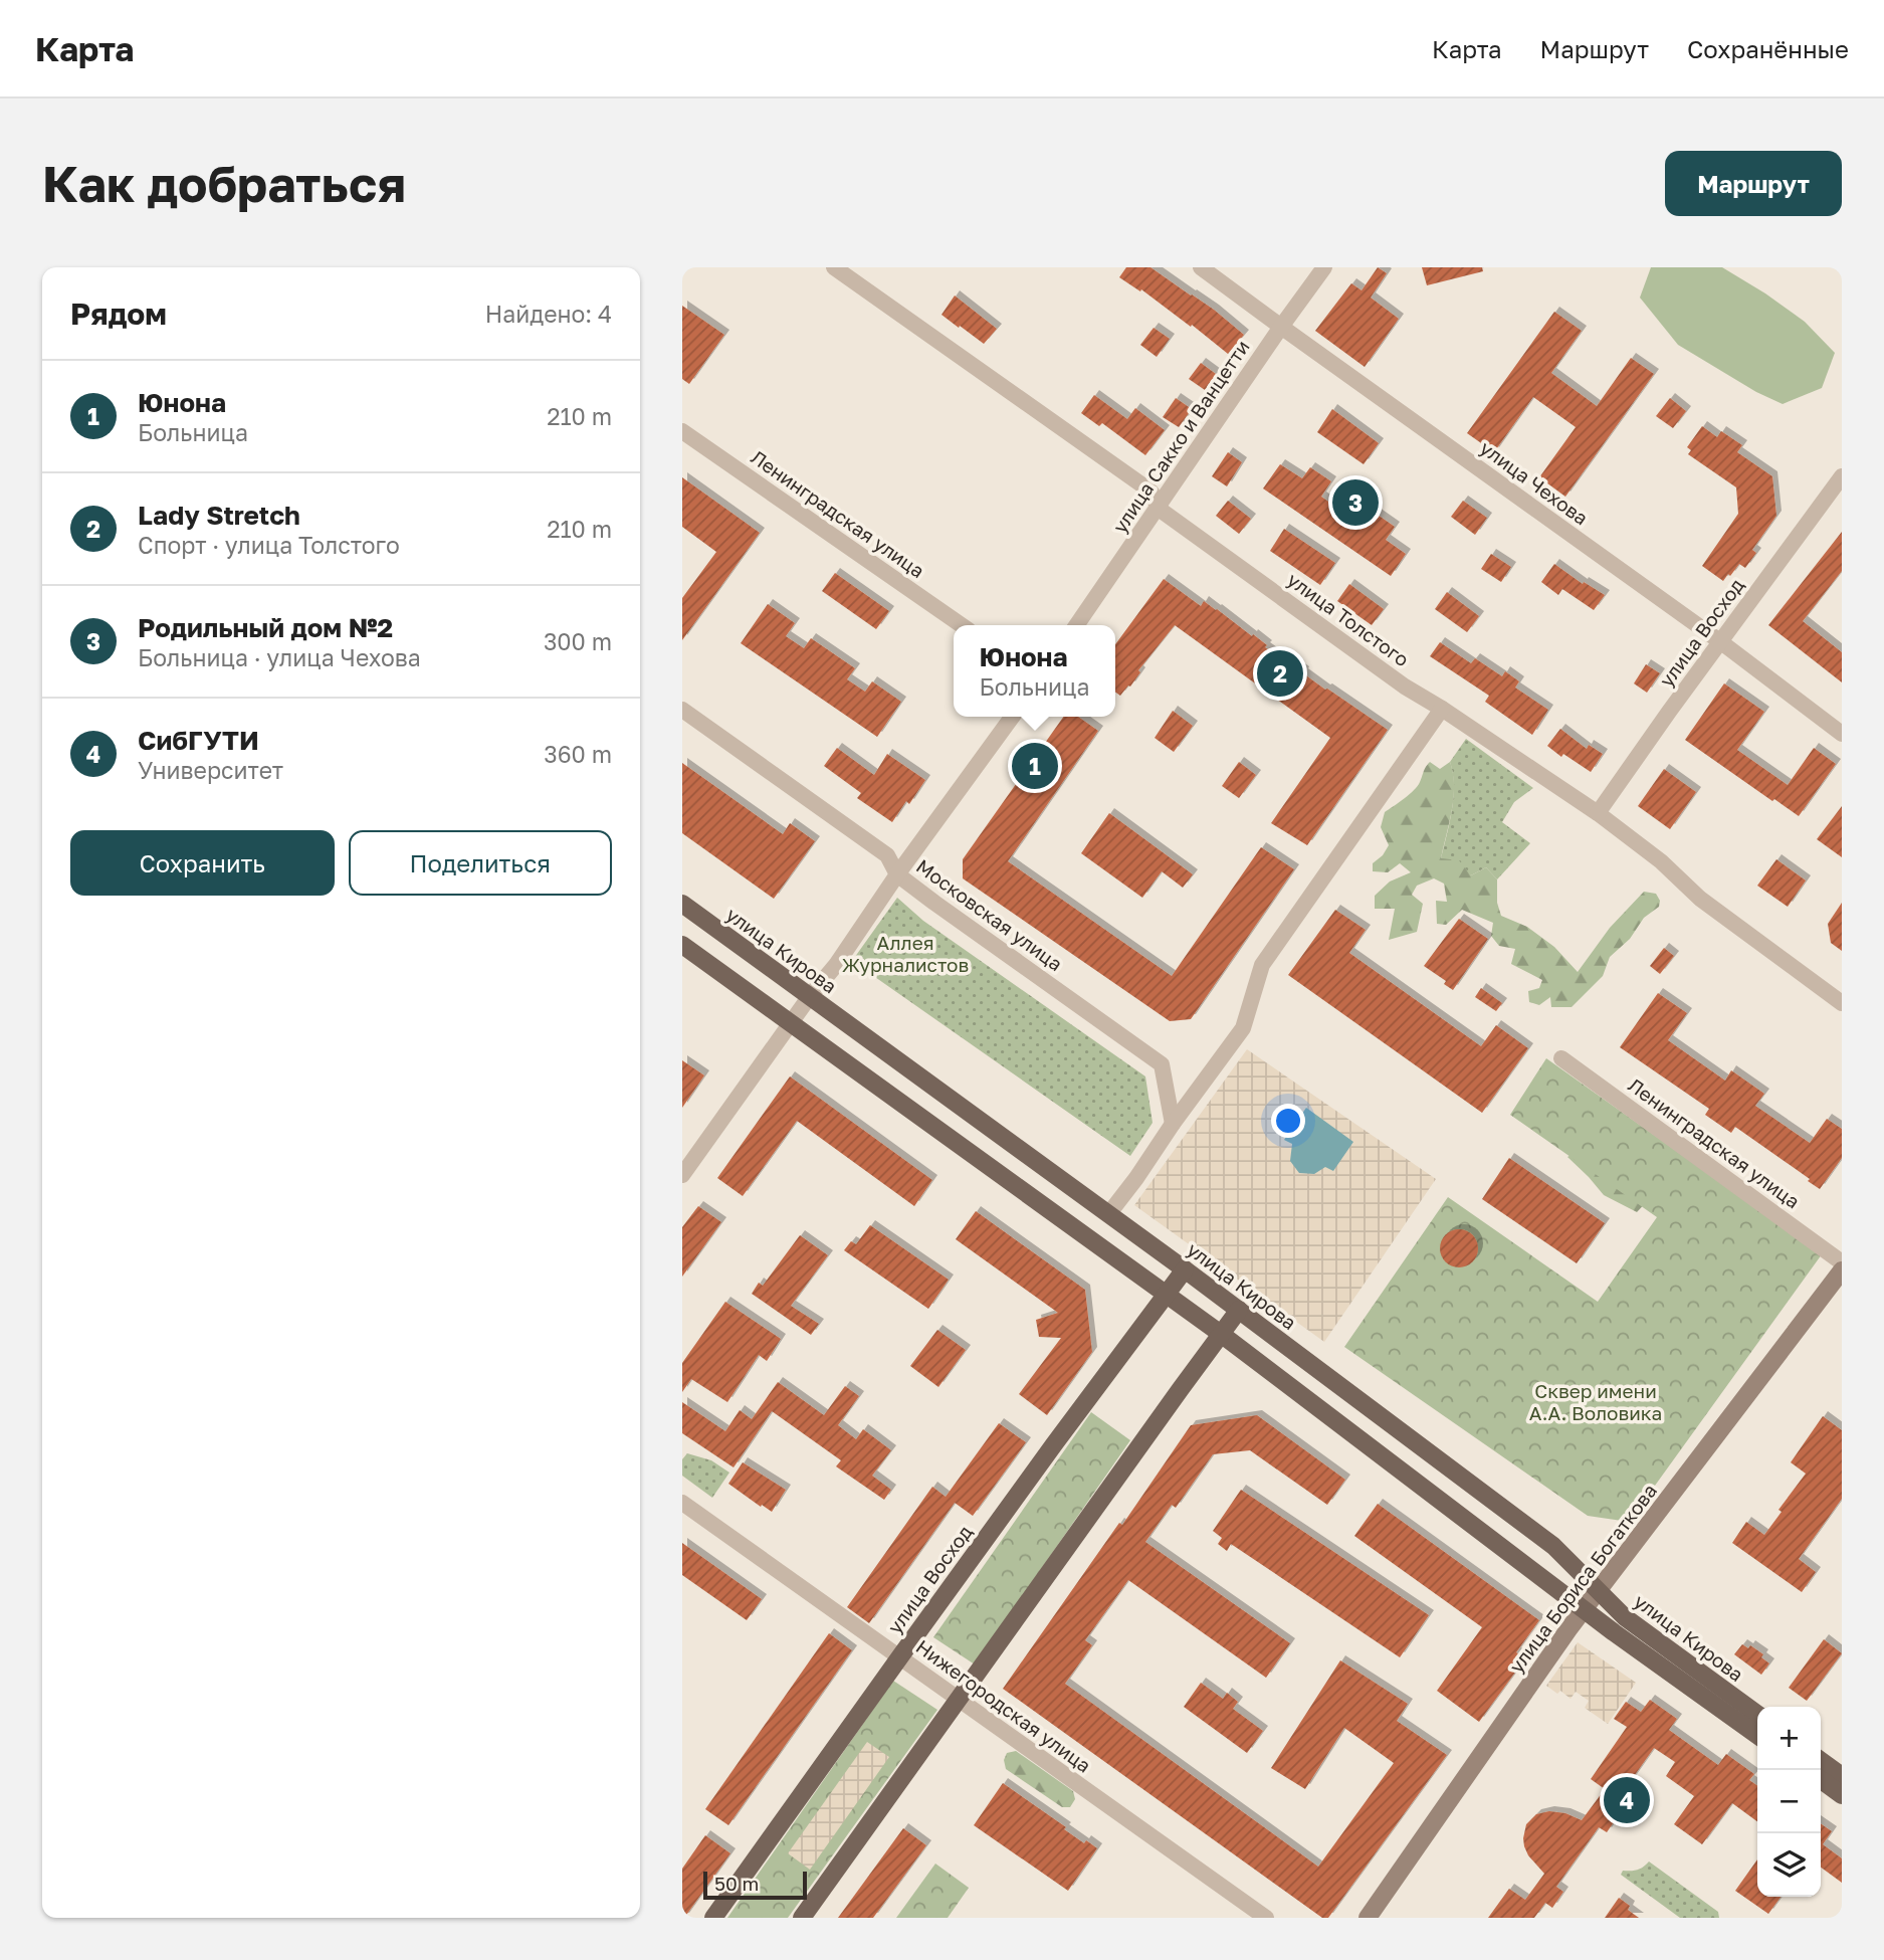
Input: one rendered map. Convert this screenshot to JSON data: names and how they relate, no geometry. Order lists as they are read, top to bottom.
{
  "streets": {
    "main road": ["улица Восход", "улица Кирова", "улица Бориса Богаткова"],
    "street": [
      "улица Сакко и Ванцетти",
      "улица Чехова",
      "Ленинградская улица",
      "улица Толстого",
      "Московская улица",
      "Нижегородская улица"
    ]
  },
  "crossings": [
    ["улица Сакко и Ванцетти", "улица Чехова"],
    ["улица Сакко и Ванцетти", "улица Толстого"],
    ["улица Чехова", "улица Восход"],
    ["улица Толстого", "улица Восход"],
    ["улица Восход", "улица Кирова"],
    ["улица Восход", "Нижегородская улица"],
    ["улица Кирова", "улица Бориса Богаткова"]
  ],
  "parks": ["Аллея Журналистов", "Cквер имени А.А. Воловика"],
  "scale_bar": "50 m",
  "page": {
    "header": "Карта",
    "nav": ["Карта", "Маршрут", "Сохранённые"],
    "buttons": [
      "Маршрут",
      ["Сохранить", "Поделиться"]
    ],
    "title": "Как добраться",
    "heading": ["Рядом", "Найдено: 4"],
    "list": [
      {
        "mark": "1",
        "name": "Юнона",
        "note": "Больница",
        "value": "210 m"
      },
      {
        "mark": "2",
        "name": "Lady Stretch",
        "note": "Спорт · улица Толстого",
        "value": "210 m"
      },
      {
        "mark": "3",
        "name": "Родильный дом №2",
        "note": "Больница · улица Чехова",
        "value": "300 m"
      },
      {
        "mark": "4",
        "name": "СибГУТИ",
        "note": "Университет",
        "value": "360 m"
      }
    ],
    "pins": [
      "3",
      "2",
      "1",
      "4"
    ],
    "popup": ["Юнона", "Больница"],
    "map_buttons": ["+", "−"],
    "scale": "50 m"
  }
}
